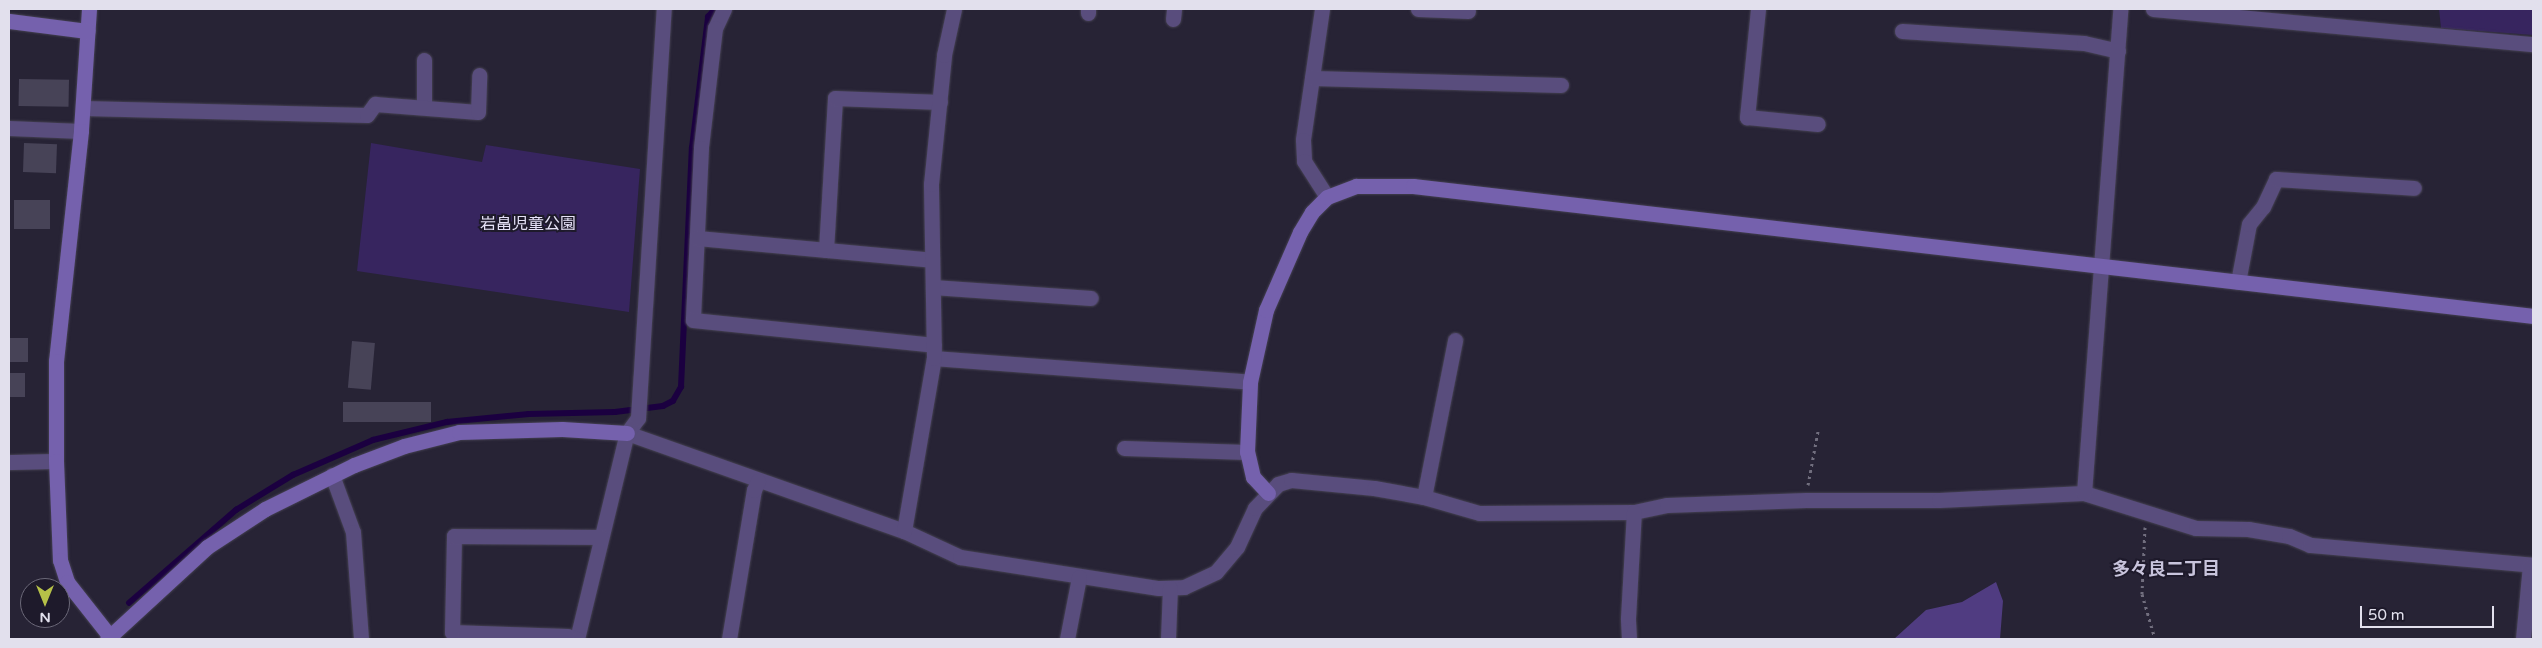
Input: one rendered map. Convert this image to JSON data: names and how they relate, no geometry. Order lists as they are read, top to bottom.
{
  "districts": ["多々良二丁目"],
  "parks": ["岩畠児童公園"],
  "scale_bar": "50 m",
  "north": "bottom"
}
